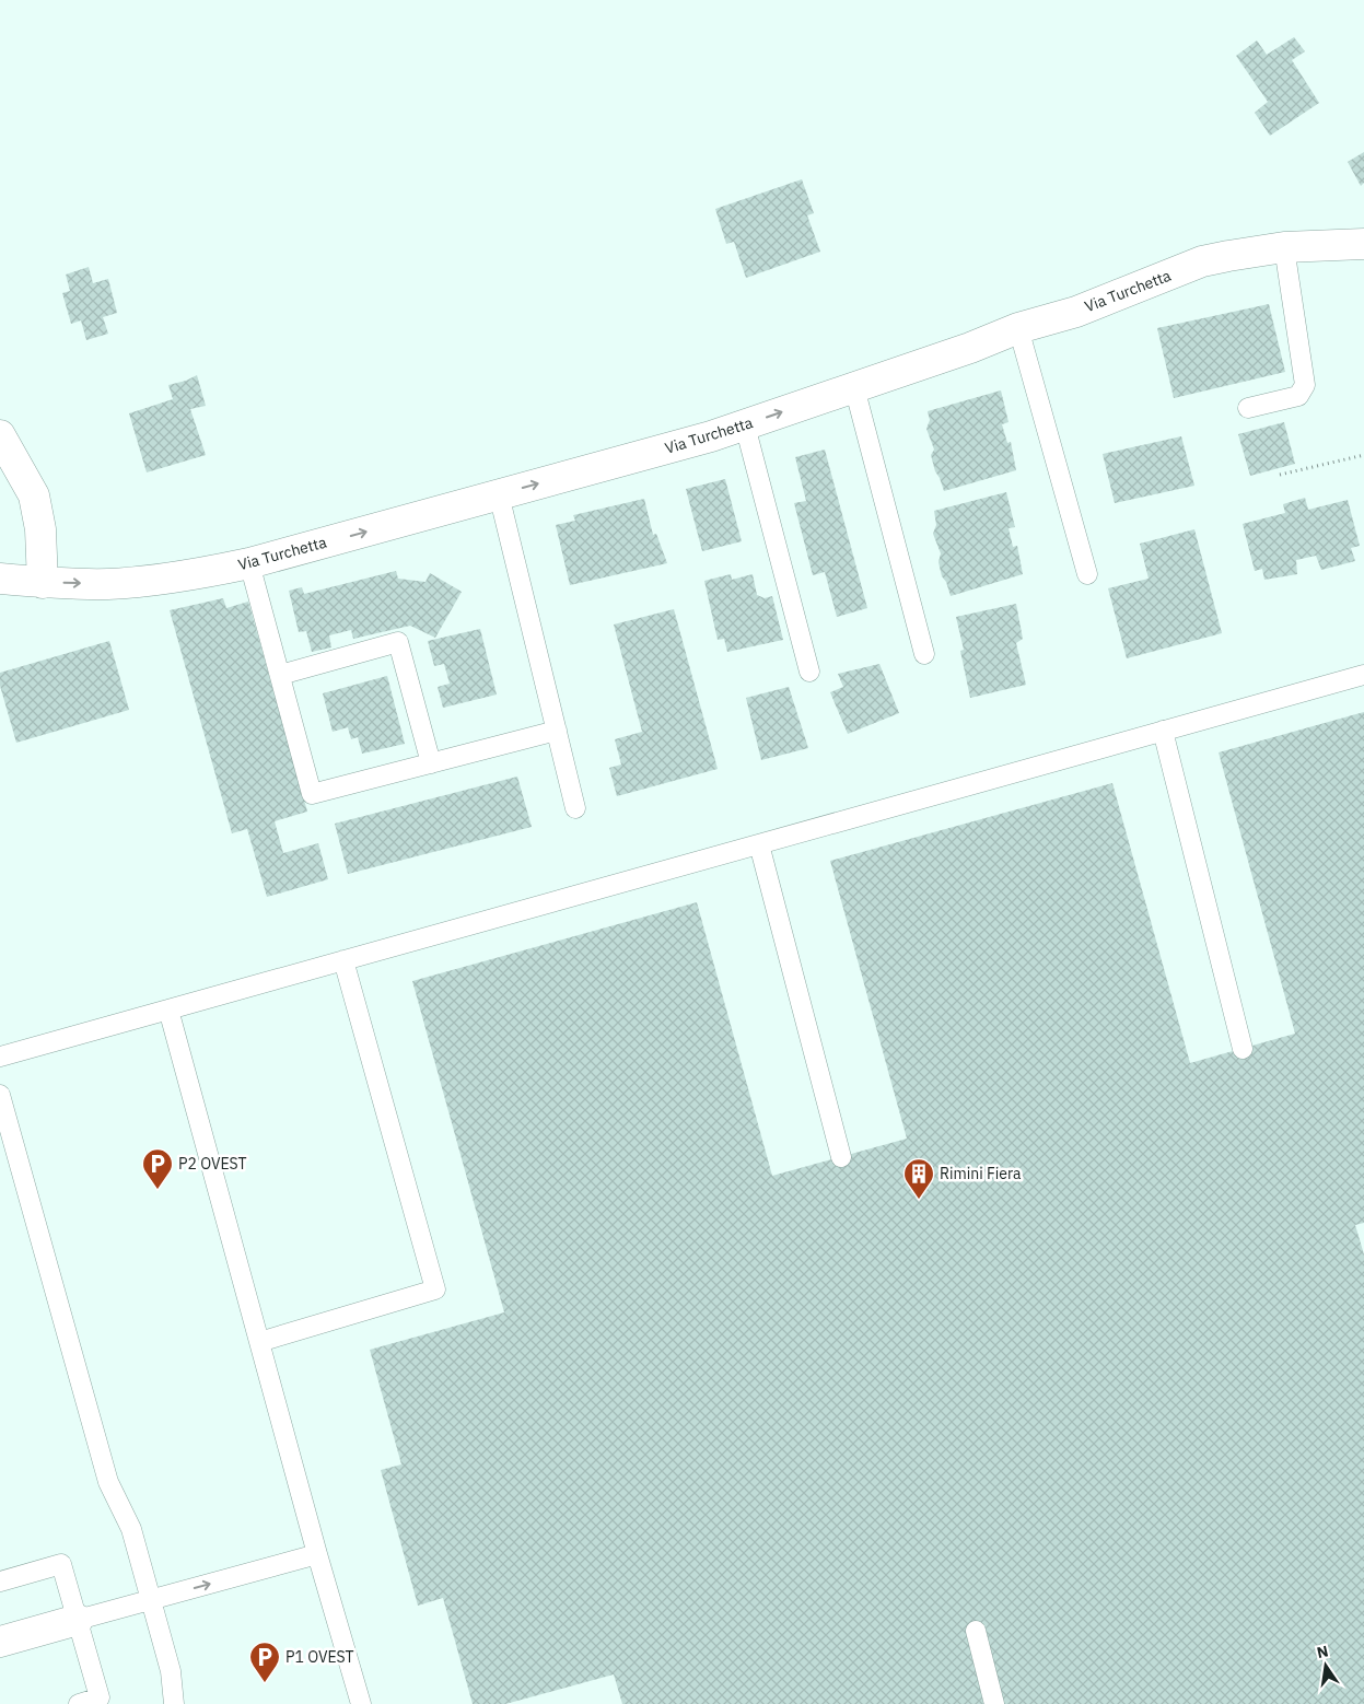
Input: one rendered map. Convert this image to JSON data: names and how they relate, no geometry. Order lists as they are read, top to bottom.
{
  "streets": {
    "street": ["Via Turchetta"]
  },
  "one_way": ["Via Turchetta"],
  "places": {
    "parking": ["P2 OVEST", "P1 OVEST"],
    "building": ["Rimini Fiera"]
  },
  "north": "top"
}
